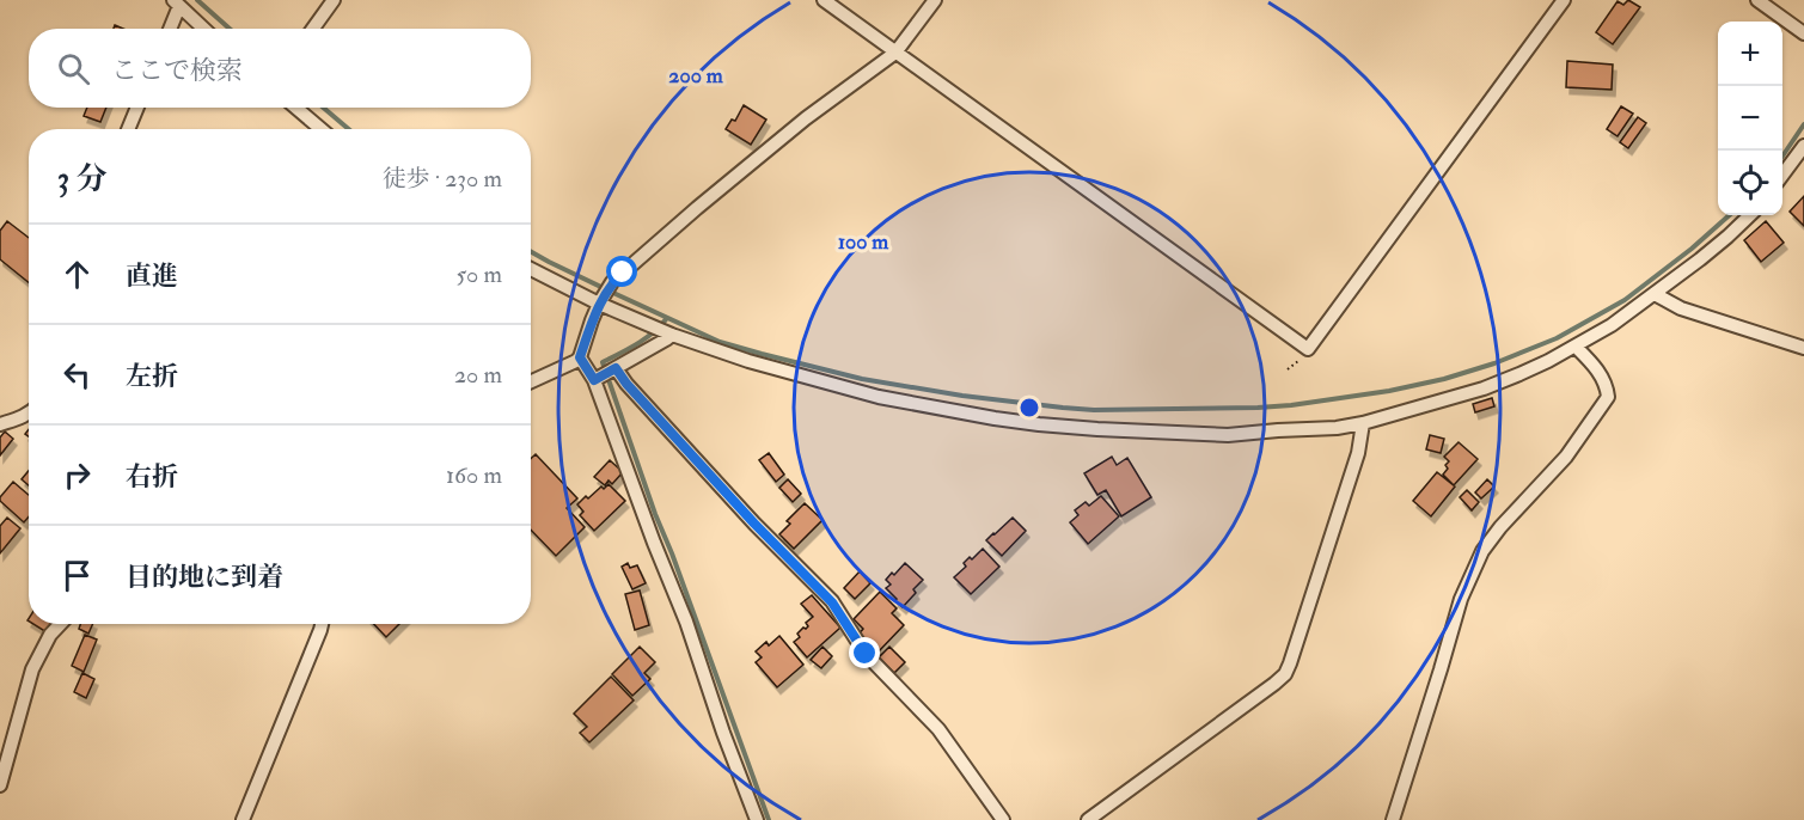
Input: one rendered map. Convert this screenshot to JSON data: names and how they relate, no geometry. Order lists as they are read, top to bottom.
{
  "page": {
    "map_buttons": ["+", "−"],
    "search": "ここで検索",
    "heading": ["3 分", "徒歩 · 230 m"],
    "list": [
      ["直進", "50 m"],
      ["左折", "20 m"],
      ["右折", "160 m"],
      "目的地に到着"
    ]
  },
  "rings": ["200 m", "100 m"]
}
